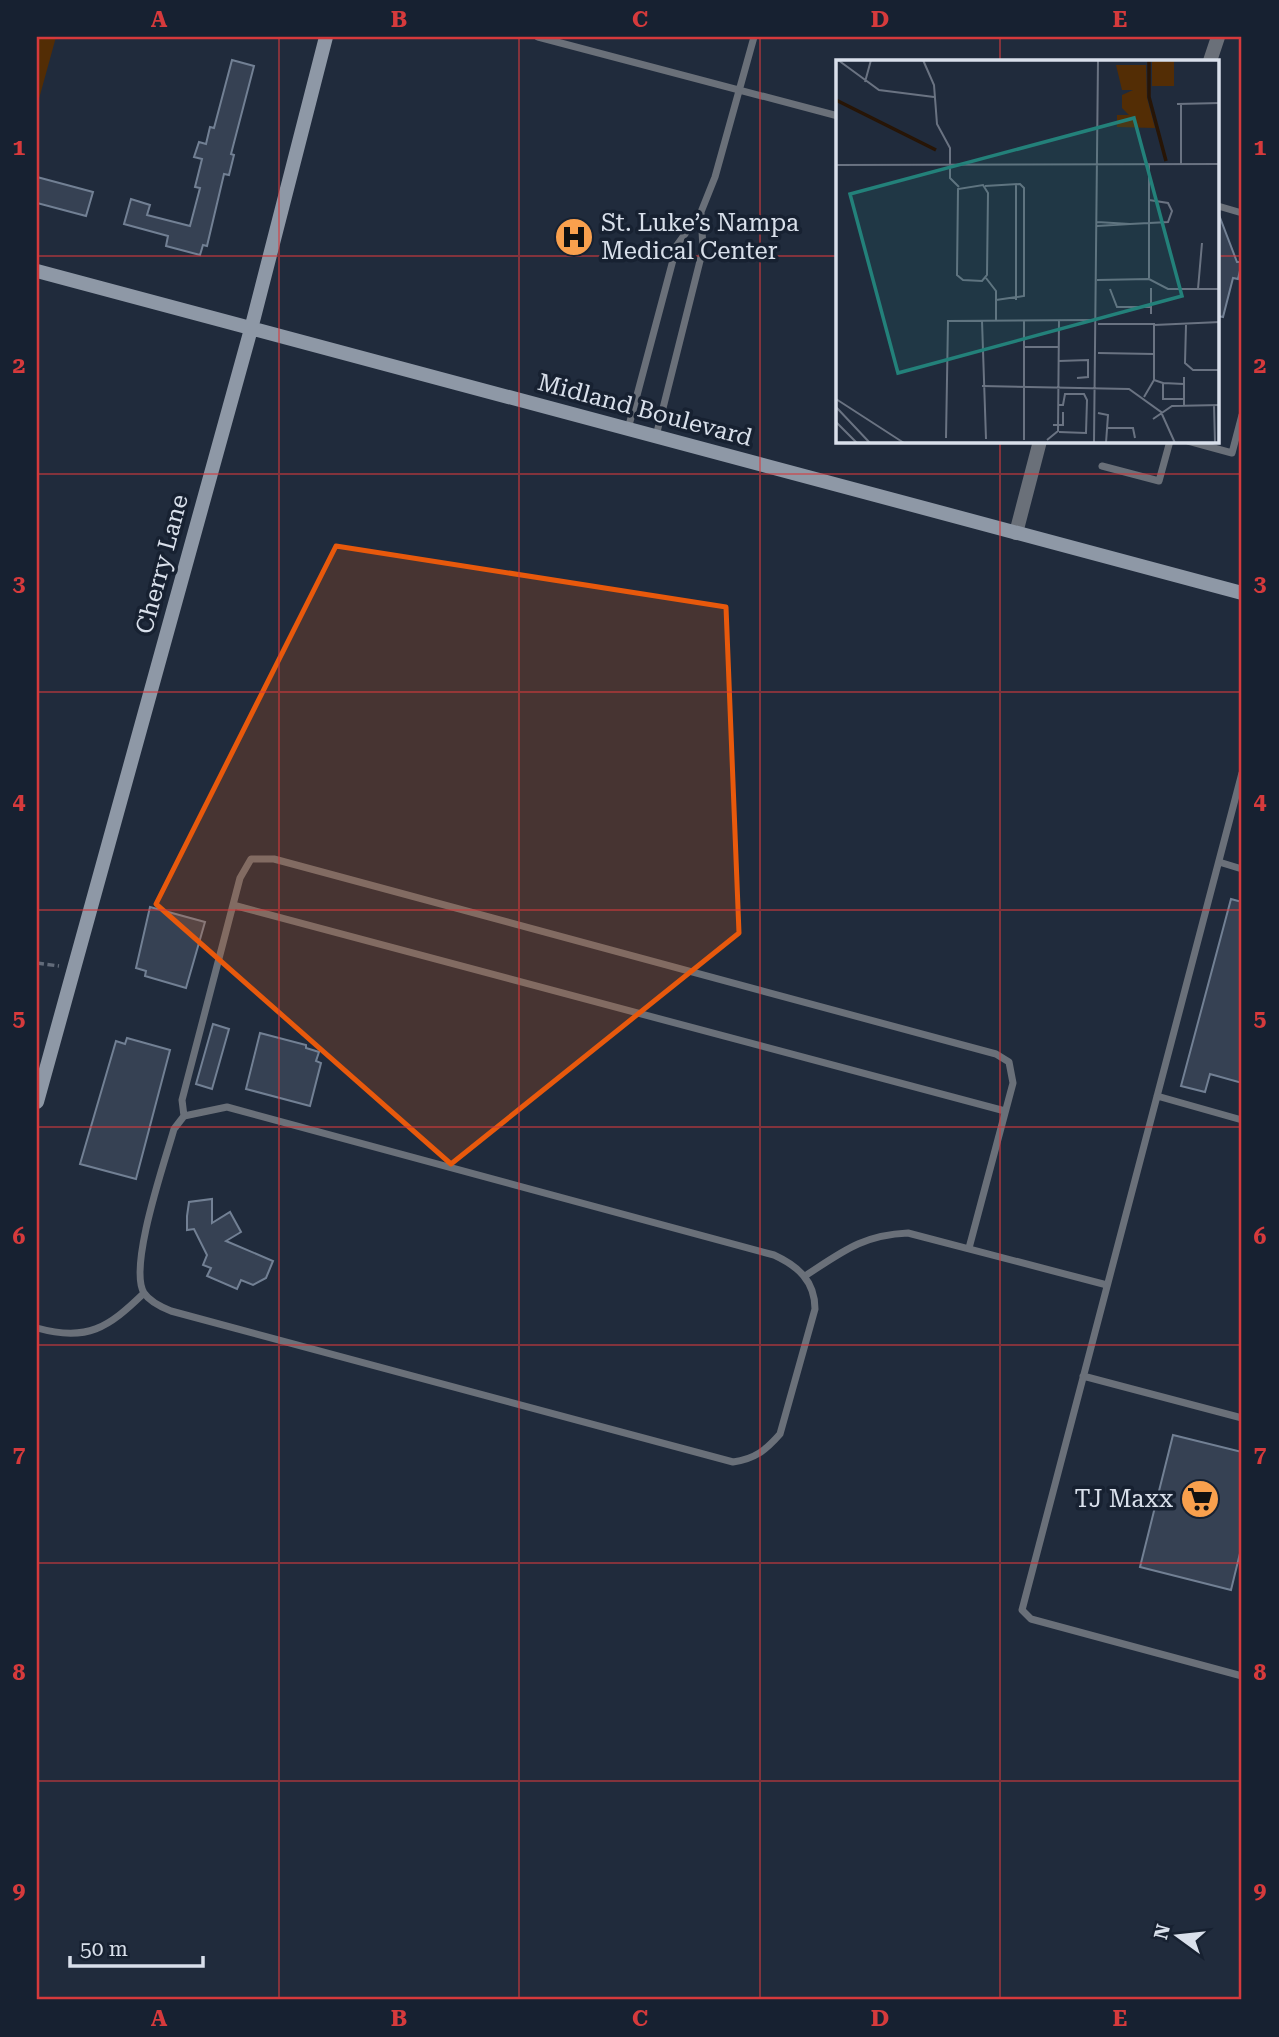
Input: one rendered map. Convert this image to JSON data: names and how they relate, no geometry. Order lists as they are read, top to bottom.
{
  "streets": {
    "main road": ["Midland Boulevard", "Cherry Lane"]
  },
  "crossings": [
    ["Midland Boulevard", "Cherry Lane"]
  ],
  "places": {
    "hospital": ["St. Luke’s Nampa Medical Center"],
    "supermarket": ["TJ Maxx"]
  },
  "scale_bar": "50 m",
  "north": "left",
  "grid": {
    "columns": [
      "A",
      "B",
      "C",
      "D",
      "E"
    ],
    "rows": [
      "1",
      "2",
      "3",
      "4",
      "5",
      "6",
      "7",
      "8",
      "9"
    ]
  }
}
